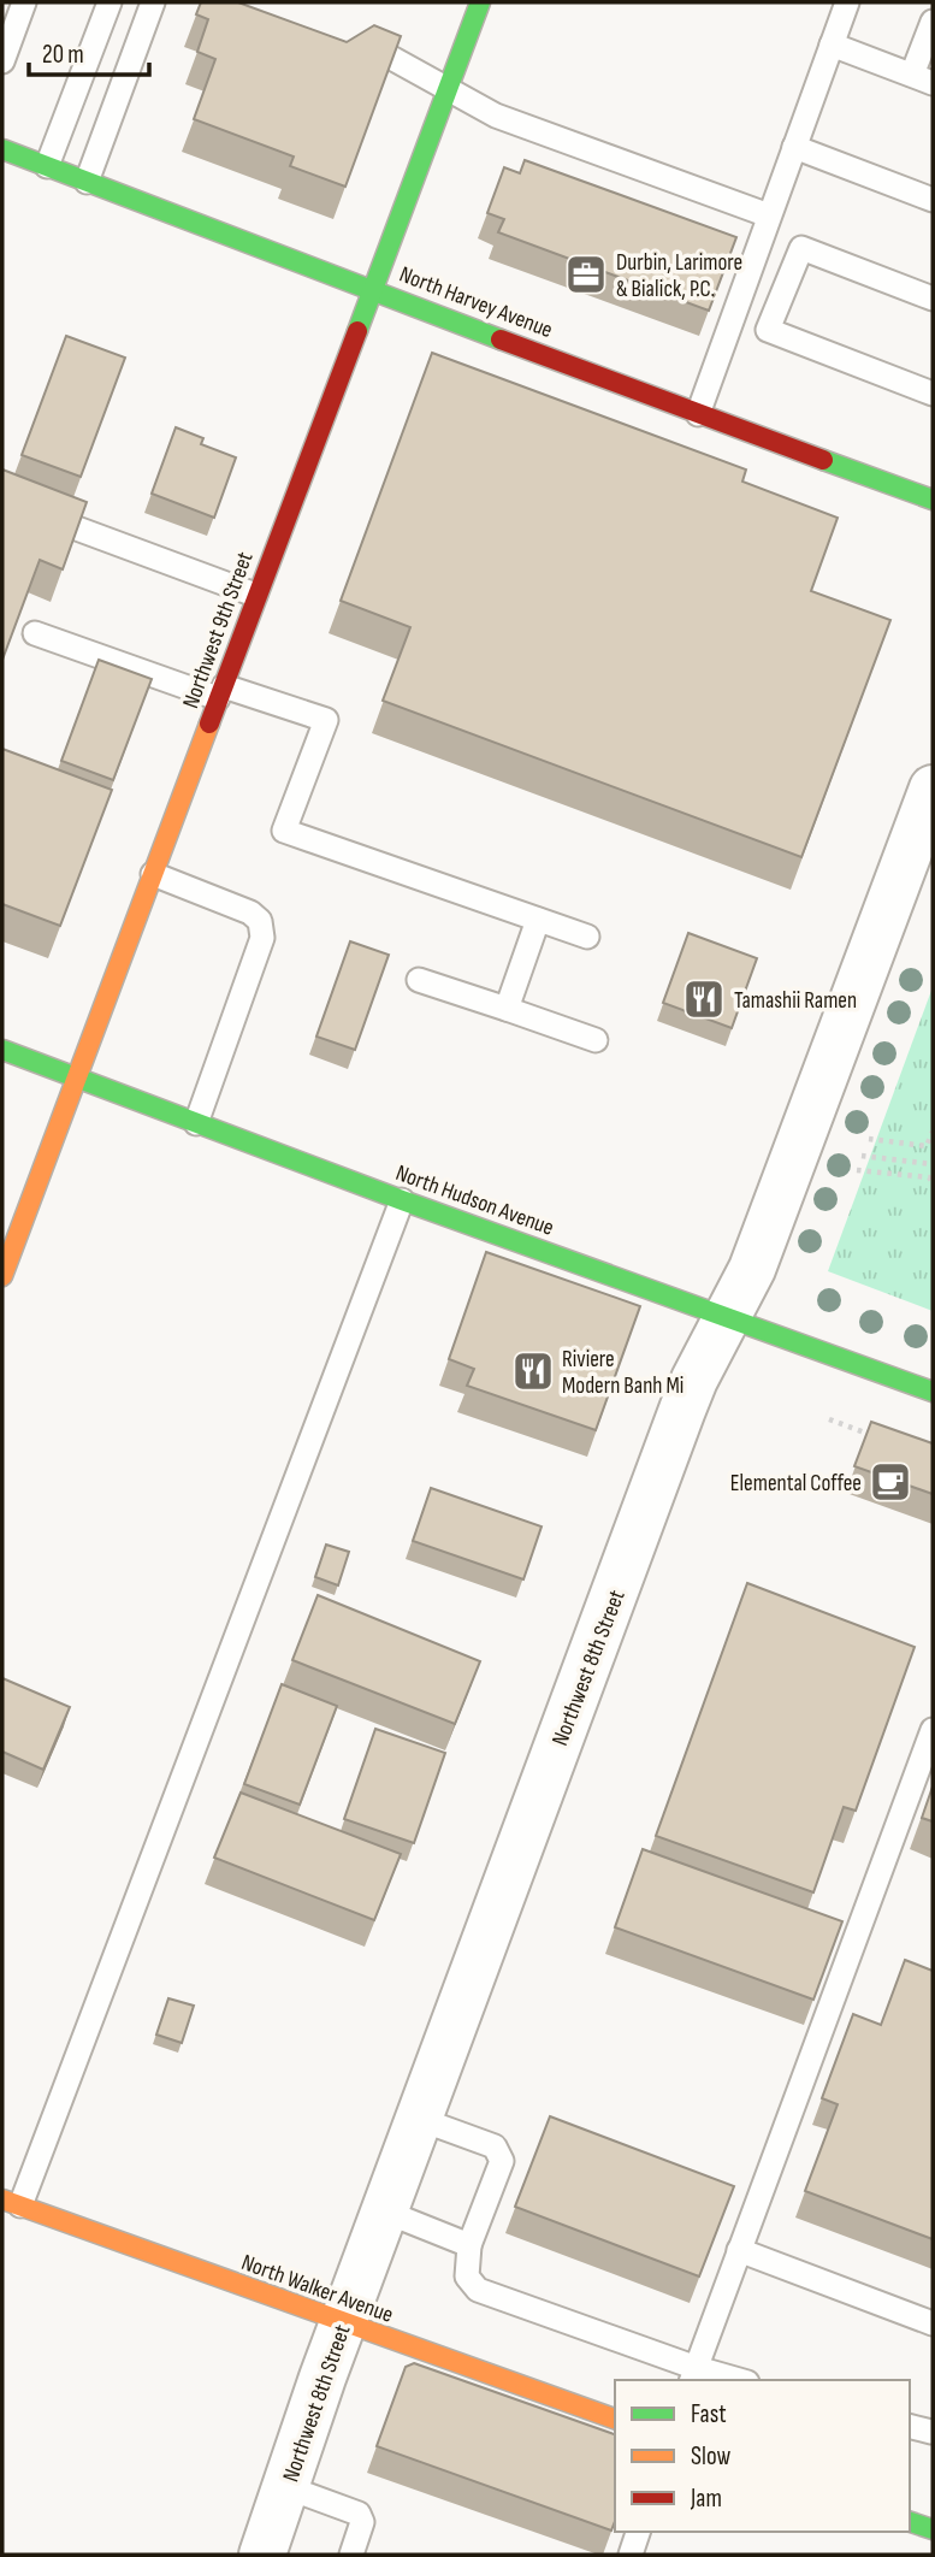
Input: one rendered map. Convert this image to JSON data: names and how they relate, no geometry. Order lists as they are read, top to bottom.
{
  "streets": {
    "street": [
      "North Harvey Avenue",
      "Northwest 9th Street",
      "North Hudson Avenue",
      "Northwest 8th Street",
      "North Walker Avenue"
    ]
  },
  "crossings": [
    ["North Harvey Avenue", "Northwest 9th Street"],
    ["Northwest 9th Street", "North Hudson Avenue"],
    ["North Hudson Avenue", "Northwest 8th Street"],
    ["Northwest 8th Street", "North Walker Avenue"]
  ],
  "places": {
    "office": ["Durbin, Larimore & Bialick, P.C."],
    "restaurant": ["Tamashii Ramen", "Riviere Modern Banh Mi"],
    "cafe": ["Elemental Coffee"]
  },
  "legend": ["Fast", "Slow", "Jam"],
  "scale_bar": "20 m"
}
